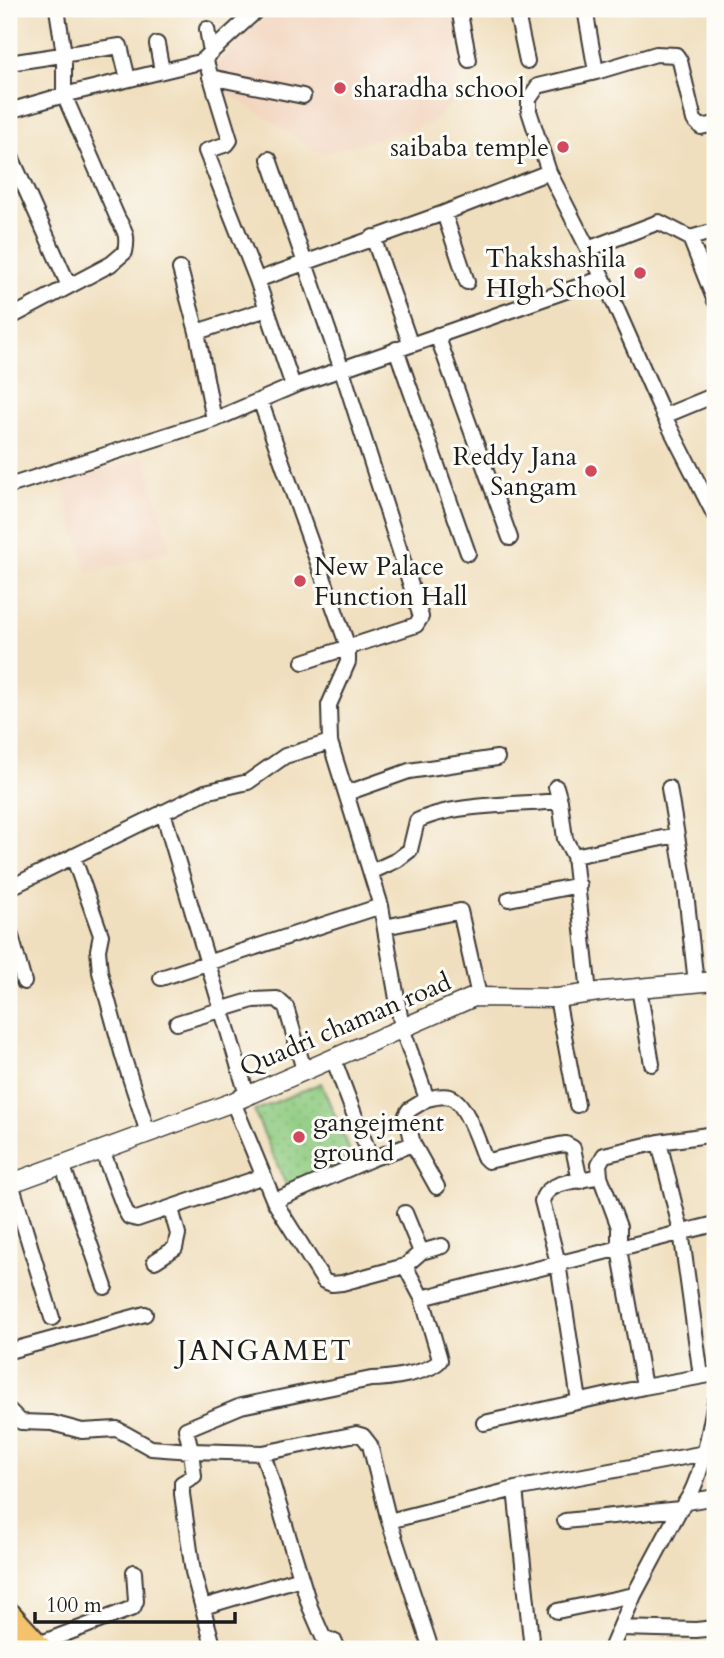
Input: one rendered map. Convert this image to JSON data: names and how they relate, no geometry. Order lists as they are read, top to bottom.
{
  "streets": {
    "street": ["Quadri chaman road"]
  },
  "districts": ["JANGAMET"],
  "places": [
    "sharadha school",
    "saibaba temple",
    "Thakshashila HIgh School",
    "Reddy Jana Sangam",
    "New Palace Function Hall",
    "gangejment ground"
  ],
  "scale_bar": "100 m"
}
